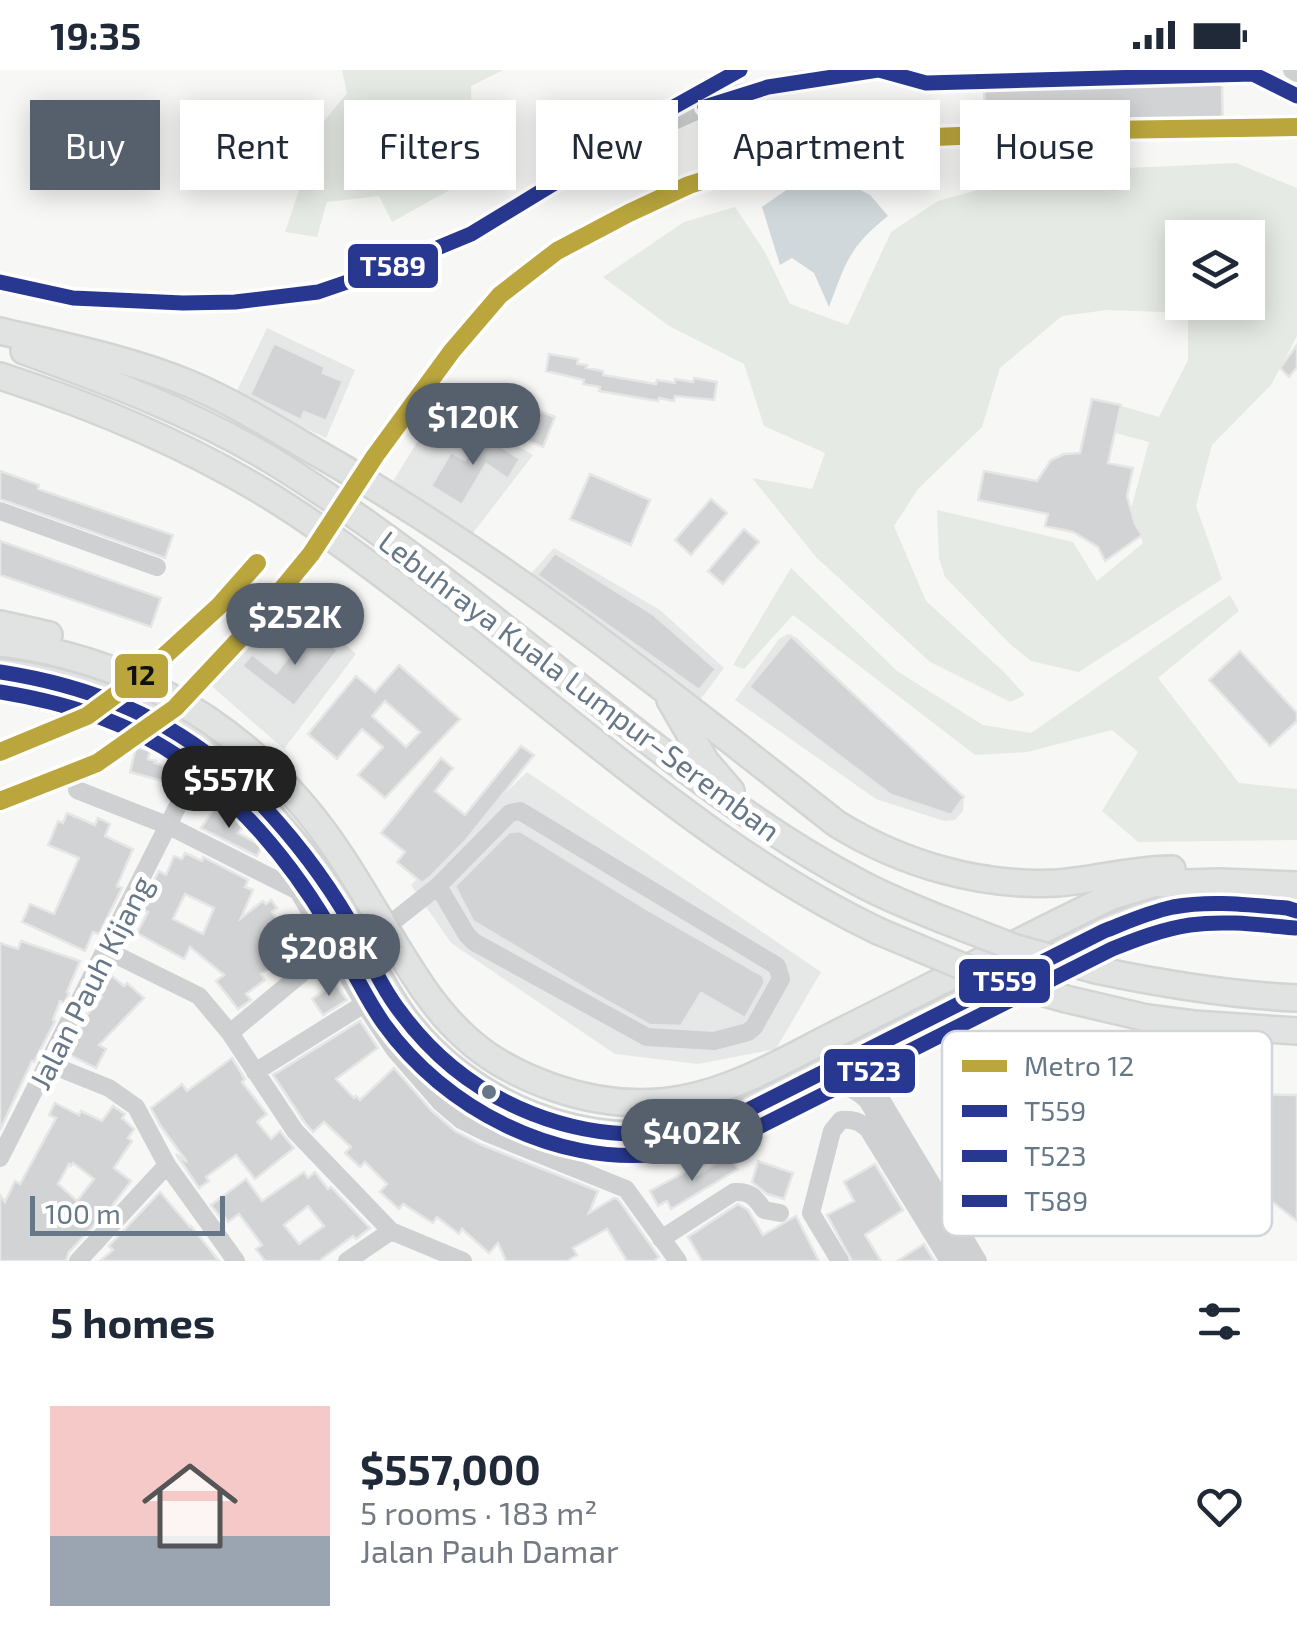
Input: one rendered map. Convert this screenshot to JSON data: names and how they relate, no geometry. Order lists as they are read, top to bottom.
{
  "streets": {
    "highway": ["Lebuhraya Kuala Lumpur–Seremban"],
    "street": ["Jalan Pauh Kijang"]
  },
  "lines": [
    "transit line T589",
    "metro line 12",
    "transit line T559",
    "transit line T523"
  ],
  "legend": [
    "Metro 12",
    "T559",
    "T523",
    "T589"
  ],
  "scale_bar": "100 m",
  "page": {
    "status": "19:35",
    "chip": [
      "Buy",
      "Rent",
      "Filters",
      "New",
      "Apartment",
      "House"
    ],
    "price": [
      "$120K",
      "$252K",
      "$557K",
      "$208K",
      "$402K"
    ],
    "scale": "100 m",
    "heading": "5 homes",
    "list": [
      {
        "name": "$557,000",
        "note": "5 rooms · 183 m² · Jalan Pauh Damar"
      }
    ]
  }
}
